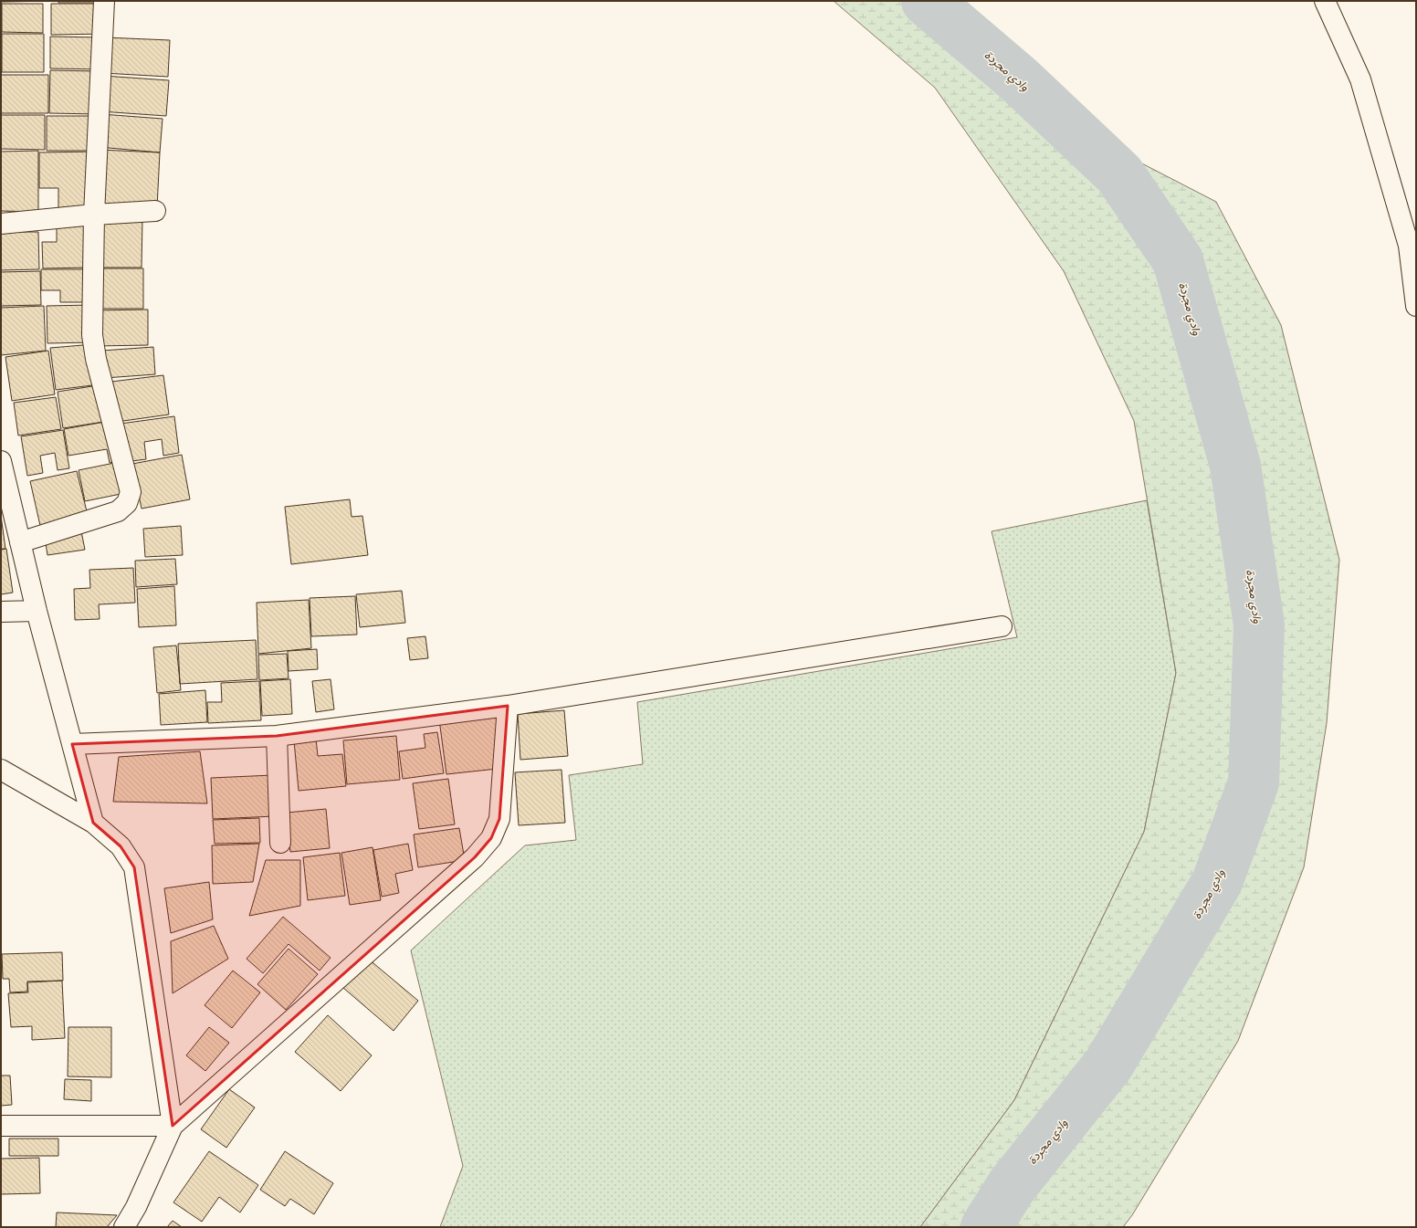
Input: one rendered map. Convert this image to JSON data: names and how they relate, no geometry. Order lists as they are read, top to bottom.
{
  "water": ["وادي مجردة"]
}
